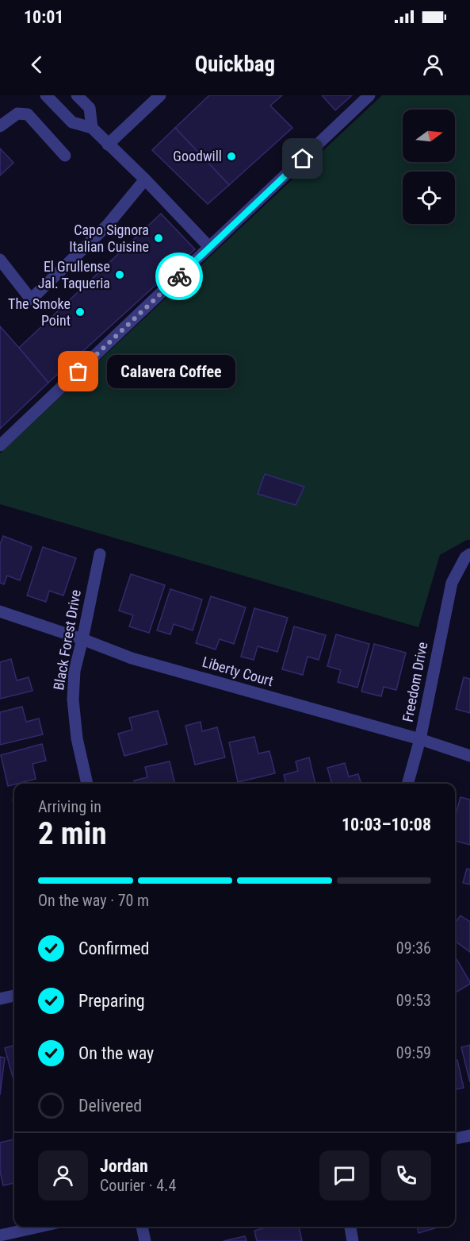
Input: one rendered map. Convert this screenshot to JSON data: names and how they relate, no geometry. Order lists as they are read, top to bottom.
{
  "streets": {
    "street": ["Black Forest Drive", "Liberty Court", "Freedom Drive"]
  },
  "crossings": [
    ["Black Forest Drive", "Liberty Court"],
    ["Liberty Court", "Freedom Drive"]
  ],
  "places": [
    "Goodwill",
    "Capo Signora Italian Cuisine",
    "El Grullense Jal. Taqueria",
    "The Smoke Point",
    "Calavera Coffee"
  ],
  "north": "right",
  "page": {
    "status": "10:01",
    "header": "Quickbag",
    "bubble": "Calavera Coffee",
    "heading": ["2 min", "Arriving in", "10:03–10:08"],
    "panel": ["Jordan", "Courier · 4.4"],
    "bar": "On the way · 70 m",
    "list": [
      ["Confirmed", "09:36"],
      ["Preparing", "09:53"],
      ["On the way", "09:59"],
      "Delivered"
    ]
  }
}
